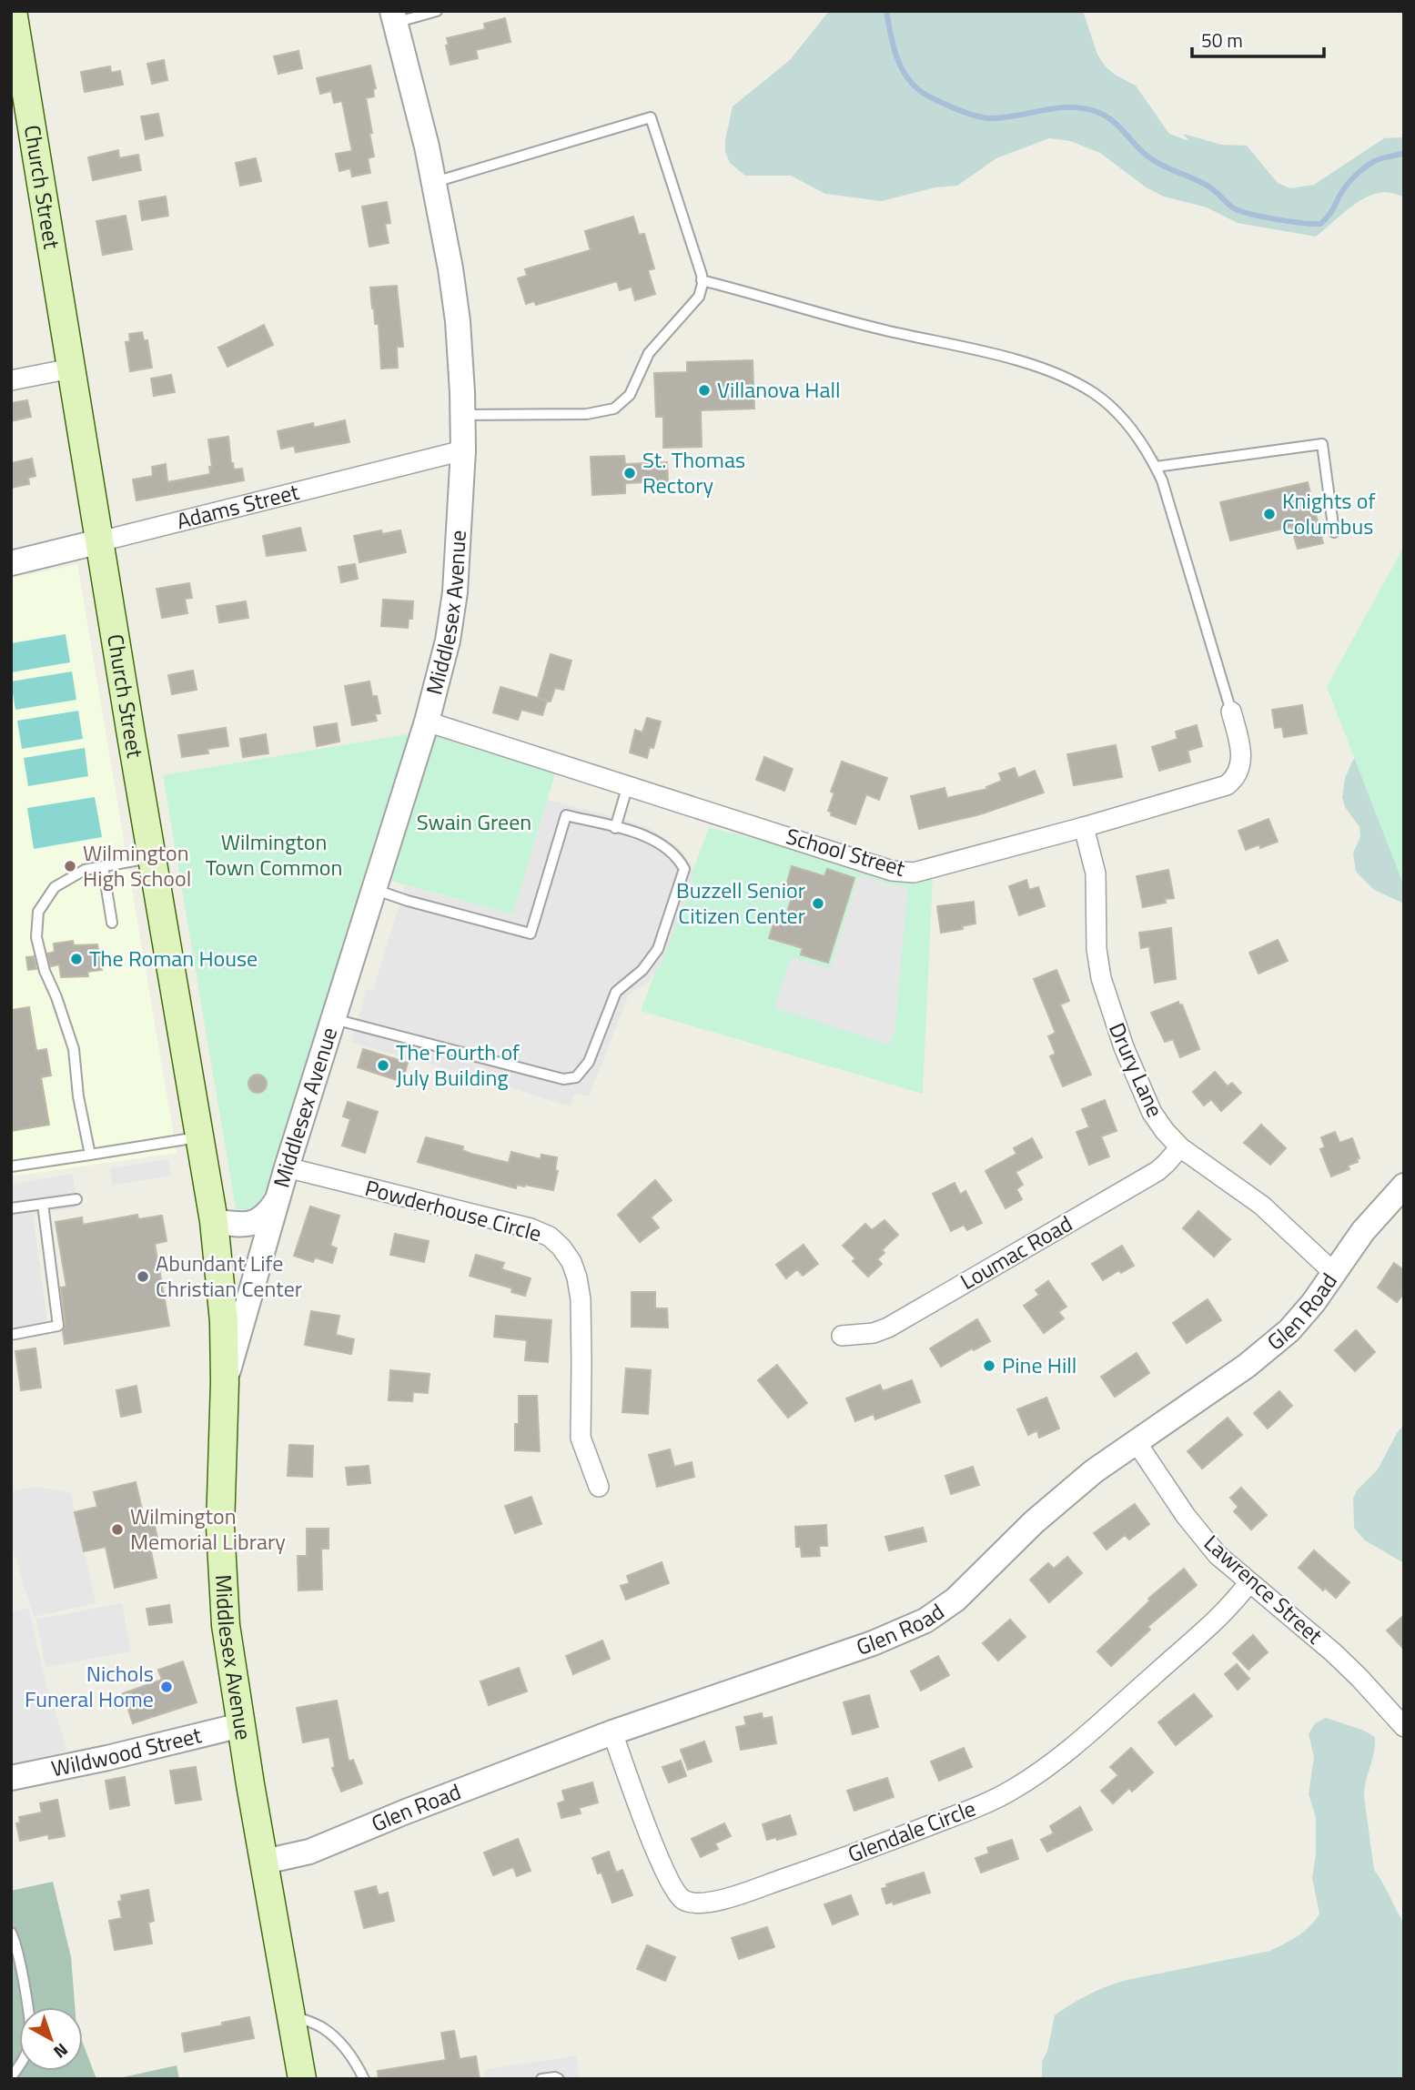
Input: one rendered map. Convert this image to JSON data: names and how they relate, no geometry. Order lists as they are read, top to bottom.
{
  "streets": {
    "main road": ["Church Street", "Middlesex Avenue"],
    "street": [
      "Adams Street",
      "School Street",
      "Drury Lane",
      "Powderhouse Circle",
      "Loumac Road",
      "Glen Road",
      "Lawrence Street",
      "Wildwood Street",
      "Glendale Circle"
    ]
  },
  "crossings": [
    ["Church Street", "Adams Street"],
    ["Church Street", "Middlesex Avenue"],
    ["Adams Street", "Middlesex Avenue"],
    ["Middlesex Avenue", "School Street"],
    ["Middlesex Avenue", "Powderhouse Circle"],
    ["Middlesex Avenue", "Glen Road"],
    ["Middlesex Avenue", "Wildwood Street"],
    ["School Street", "Drury Lane"],
    ["Drury Lane", "Loumac Road"],
    ["Drury Lane", "Glen Road"],
    ["Glen Road", "Lawrence Street"],
    ["Glen Road", "Glendale Circle"],
    ["Lawrence Street", "Glendale Circle"]
  ],
  "parks": ["Swain Green", "Wilmington Town Common"],
  "places": [
    "Villanova Hall",
    "St. Thomas Rectory",
    "Knights of Columbus",
    "Wilmington High School",
    "Buzzell Senior Citizen Center",
    "The Roman House",
    "The Fourth of July Building",
    "Abundant Life Christian Center",
    "Pine Hill",
    "Wilmington Memorial Library",
    "Nichols Funeral Home"
  ],
  "scale_bar": "50 m",
  "north": "bottom right"
}
